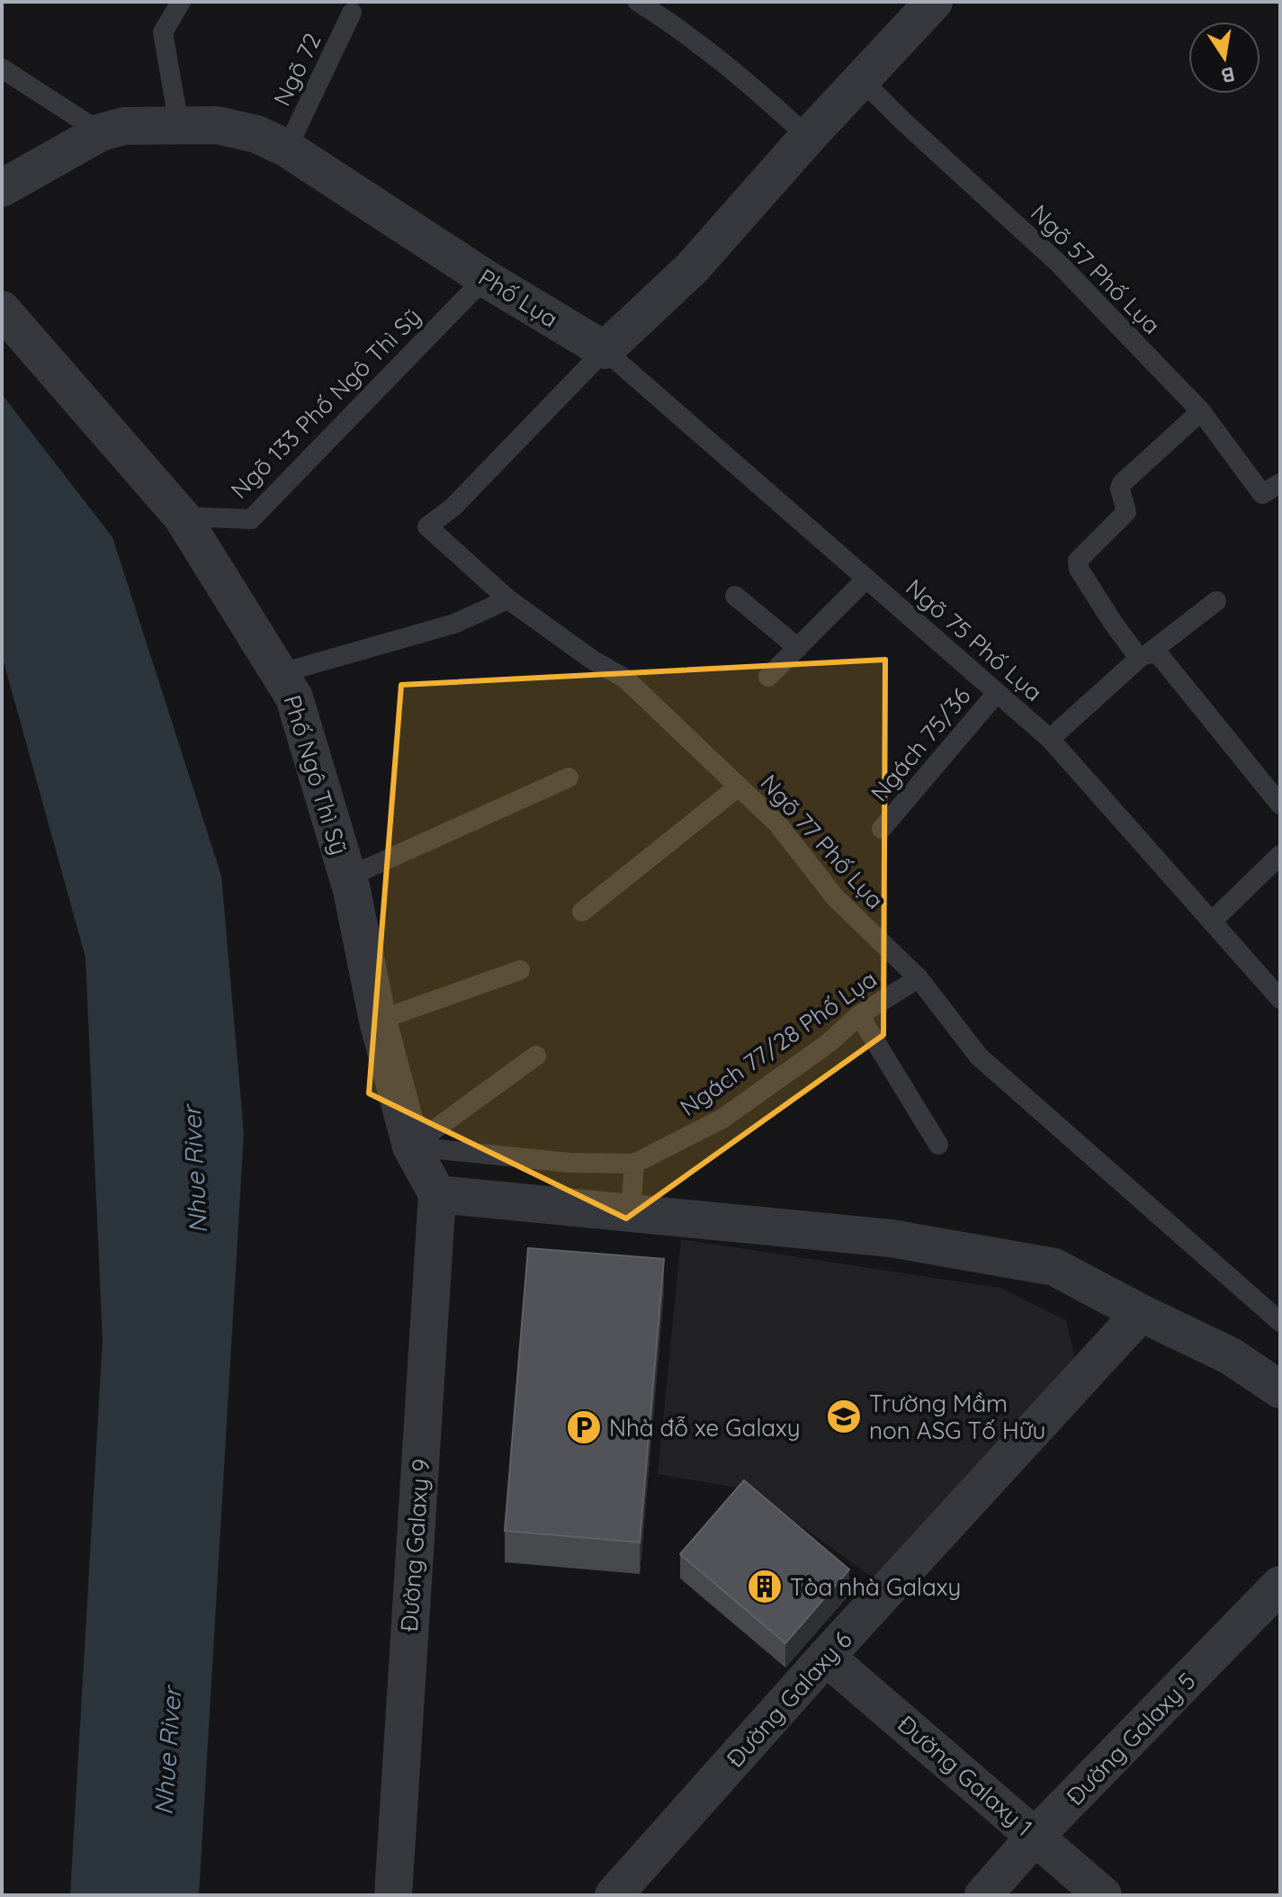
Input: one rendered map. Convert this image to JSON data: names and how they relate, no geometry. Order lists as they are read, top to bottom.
{
  "streets": {
    "street": [
      "Phố Lụa",
      "Phố Ngô Thì Sỹ",
      "Đường Galaxy 9",
      "Đường Galaxy 6",
      "Đường Galaxy 5",
      "Đường Galaxy 1"
    ],
    "lane": [
      "Ngõ 72",
      "Ngõ 57 Phố Lụa",
      "Ngõ 133 Phố Ngô Thì Sỹ",
      "Ngõ 75 Phố Lụa",
      "Ngách 75/36",
      "Ngõ 77 Phố Lụa",
      "Ngách 77/28 Phố Lụa"
    ]
  },
  "crossings": [
    ["Ngõ 72", "Phố Lụa"],
    ["Phố Lụa", "Ngõ 133 Phố Ngô Thì Sỹ"],
    ["Phố Lụa", "Ngõ 75 Phố Lụa"],
    ["Phố Lụa", "Ngõ 77 Phố Lụa"],
    ["Ngõ 133 Phố Ngô Thì Sỹ", "Phố Ngô Thì Sỹ"],
    ["Ngõ 75 Phố Lụa", "Ngách 75/36"],
    ["Ngõ 75 Phố Lụa", "Ngõ 77 Phố Lụa"],
    ["Phố Ngô Thì Sỹ", "Ngách 77/28 Phố Lụa"],
    ["Phố Ngô Thì Sỹ", "Đường Galaxy 9"],
    ["Ngõ 77 Phố Lụa", "Ngách 77/28 Phố Lụa"],
    ["Đường Galaxy 6", "Đường Galaxy 1"],
    ["Đường Galaxy 5", "Đường Galaxy 1"]
  ],
  "water": ["Nhue River"],
  "places": {
    "school or university": ["Trường Mầm non ASG Tố Hữu"],
    "parking": ["Nhà đỗ xe Galaxy"],
    "building": ["Tòa nhà Galaxy"]
  },
  "north": "bottom"
}
